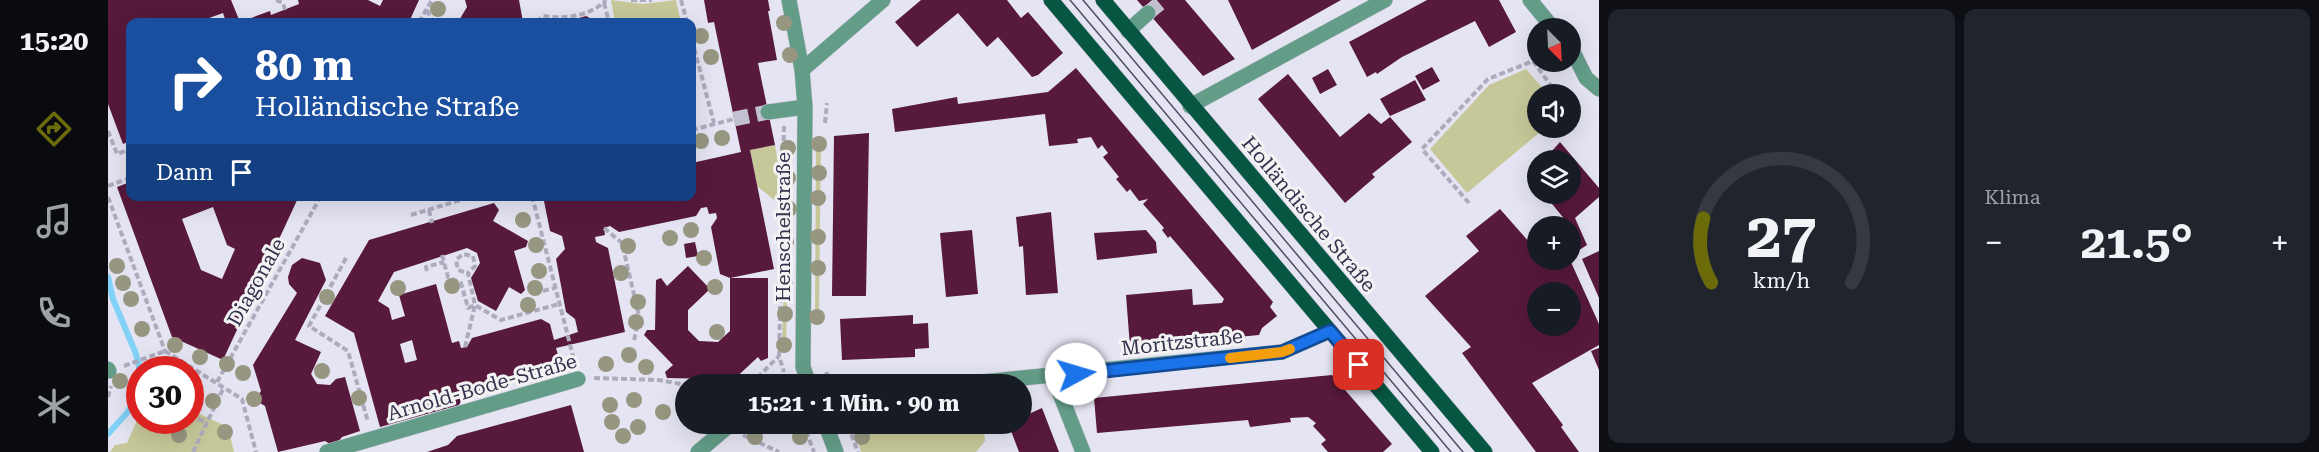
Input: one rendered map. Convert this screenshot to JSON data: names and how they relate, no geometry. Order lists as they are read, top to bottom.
{
  "streets": {
    "main road": ["Holländische Straße"],
    "street": ["Henschelstraße", "Moritzstraße", "Arnold-Bode-Straße"],
    "path": ["Diagonale"]
  },
  "north": "bottom right",
  "page": {
    "tabs": "15:20",
    "tile": "Klima",
    "map_buttons": ["+", "−"],
    "turn": ["80 m", "Holländische Straße"],
    "then": "Dann",
    "heat": ["−", "21.5°", "+"],
    "limit": "30",
    "trip": "15:21 · 1 Min. · 90 m",
    "gauge": ["27", "km/h"]
  }
}
